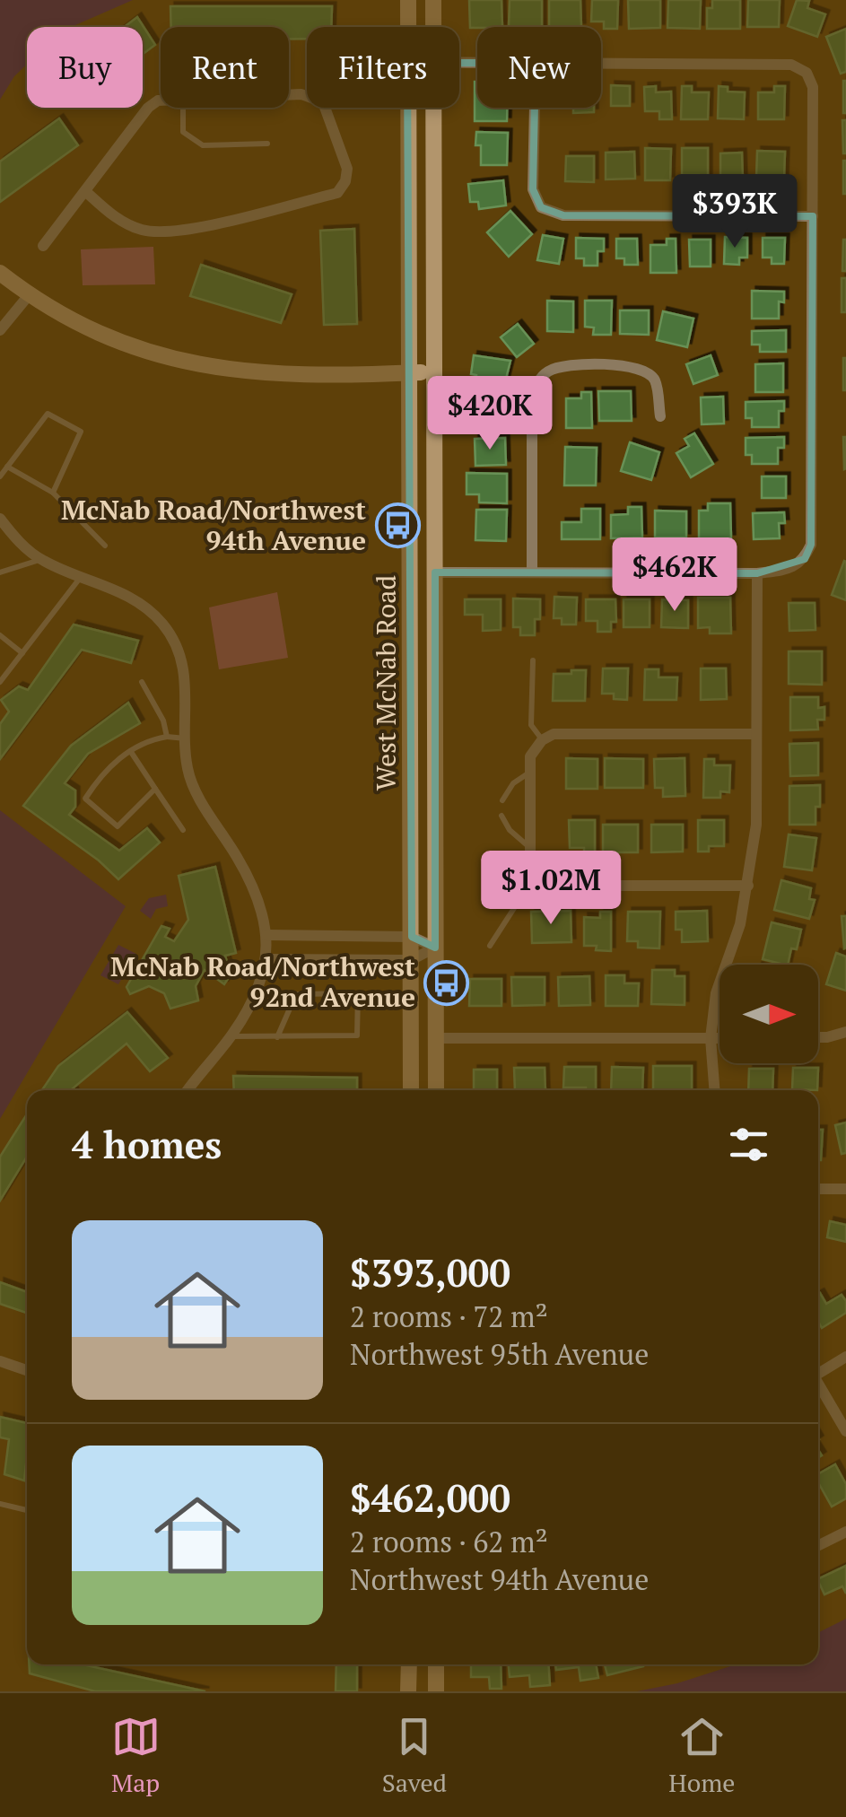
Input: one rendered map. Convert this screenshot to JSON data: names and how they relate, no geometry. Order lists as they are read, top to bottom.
{
  "streets": {
    "main road": ["West McNab Road"]
  },
  "places": {
    "bus stop": ["McNab Road/Northwest 94th Avenue", "McNab Road/Northwest 92nd Avenue"]
  },
  "north": "right",
  "page": {
    "chip": [
      "Buy",
      "Rent",
      "Filters",
      "New"
    ],
    "price": [
      "$393K",
      "$420K",
      "$462K",
      "$1.02M"
    ],
    "heading": "4 homes",
    "list": [
      {
        "name": "$393,000",
        "note": "2 rooms · 72 m² · Northwest 95th Avenue"
      },
      {
        "name": "$462,000",
        "note": "2 rooms · 62 m² · Northwest 94th Avenue"
      }
    ],
    "tabs": ["Map", "Saved", "Home"]
  }
}
